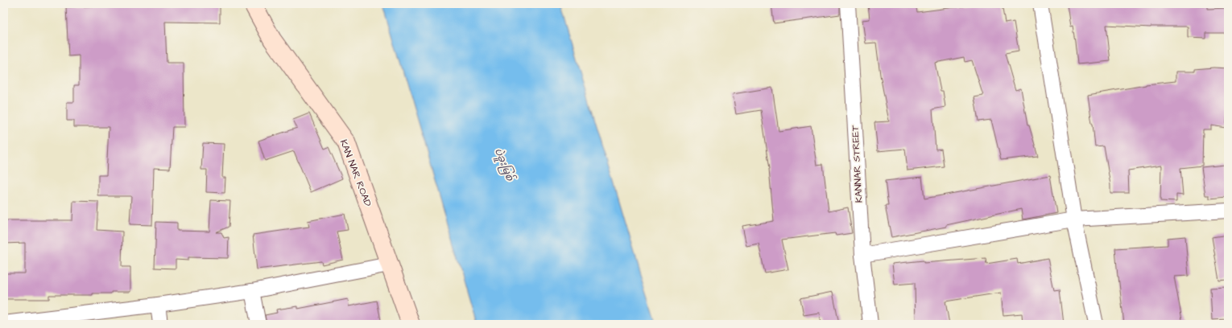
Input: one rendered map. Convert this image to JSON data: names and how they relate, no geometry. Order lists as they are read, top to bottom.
{
  "streets": {
    "street": ["KANNAR STREET", "KAN NAR ROAD"]
  },
  "water": ["ပဲခူးမြစ်"]
}
